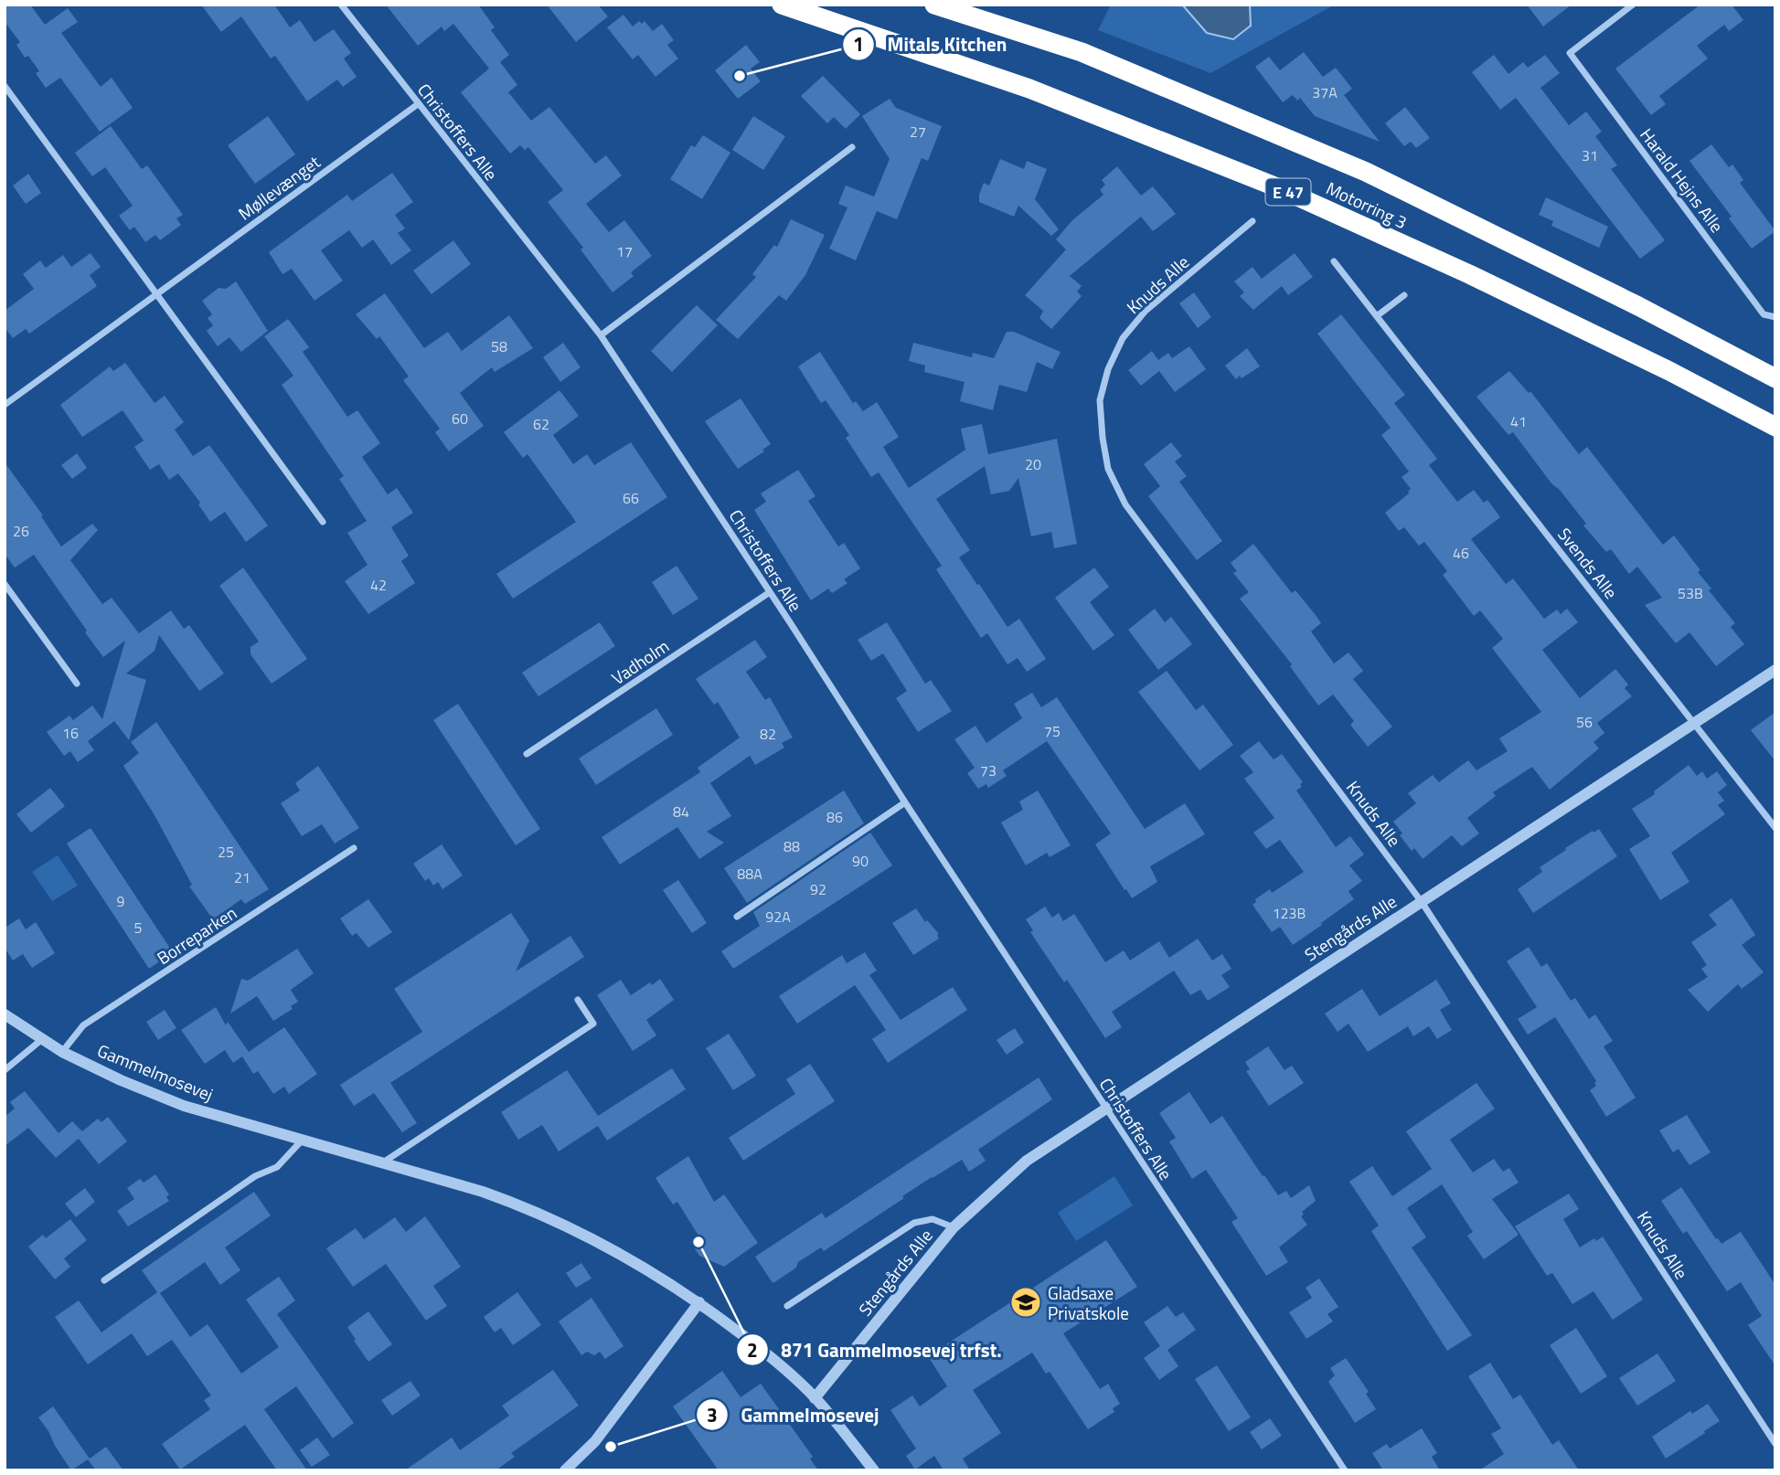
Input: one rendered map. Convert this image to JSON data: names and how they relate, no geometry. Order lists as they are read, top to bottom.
{
  "streets": {
    "highway": ["E 47", "Motorring 3"],
    "street": [
      "Christoffers Alle",
      "Harald Hejns Alle",
      "Møllevænget",
      "Knuds Alle",
      "Svends Alle",
      "Vadholm",
      "Stengårds Alle",
      "Borreparken",
      "Gammelmosevej"
    ]
  },
  "crossings": [
    ["Christoffers Alle", "Møllevænget"],
    ["Christoffers Alle", "Vadholm"],
    ["Christoffers Alle", "Stengårds Alle"],
    ["Knuds Alle", "Stengårds Alle"],
    ["Svends Alle", "Stengårds Alle"],
    ["Stengårds Alle", "Gammelmosevej"],
    ["Borreparken", "Gammelmosevej"]
  ],
  "places": {
    "other": ["Mitals Kitchen", "871 Gammelmosevej trfst.", "Gammelmosevej"],
    "school or university": ["Gladsaxe Privatskole"]
  },
  "house_numbers": [
    "37A",
    "27",
    "31",
    "17",
    "58",
    "60",
    "41",
    "62",
    "20",
    "66",
    "26",
    "46",
    "42",
    "53B",
    "56",
    "75",
    "16",
    "82",
    "73",
    "84",
    "86",
    "88",
    "25",
    "90",
    "88A",
    "21",
    "92",
    "9",
    "123B",
    "92A",
    "5"
  ]
}
